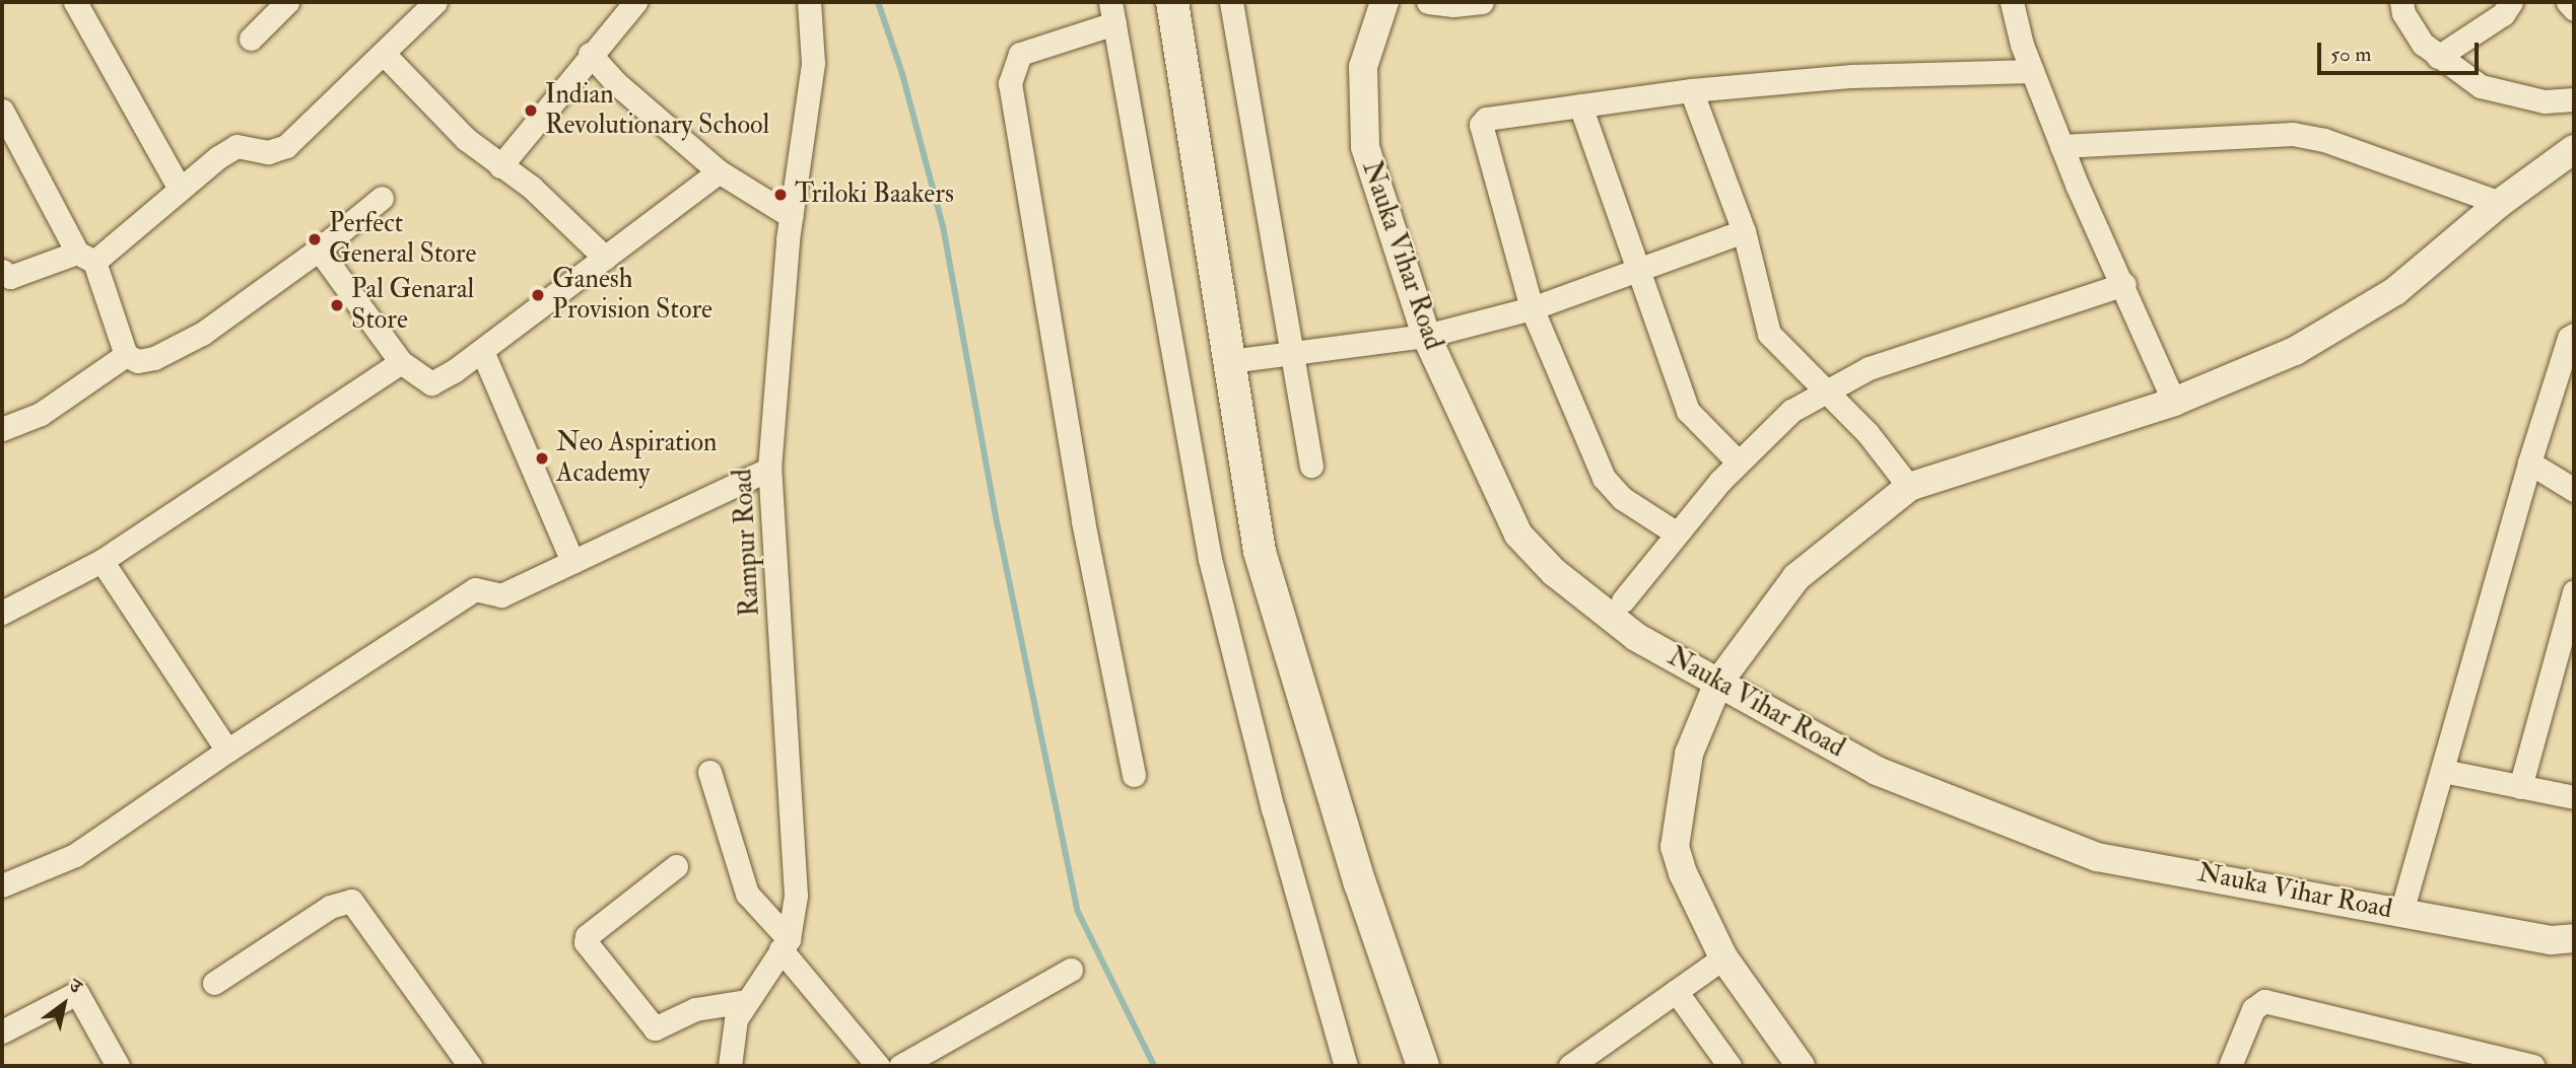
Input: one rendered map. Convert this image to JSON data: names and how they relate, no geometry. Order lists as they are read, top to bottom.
{
  "streets": {
    "street": ["Nauka Vihar Road", "Rampur Road"]
  },
  "places": [
    "Indian Revolutionary School",
    "Triloki Baakers",
    "Perfect General Store",
    "Ganesh Provision Store",
    "Pal Genaral Store",
    "Neo Aspiration Academy"
  ],
  "scale_bar": "50 m",
  "north": "top right"
}
